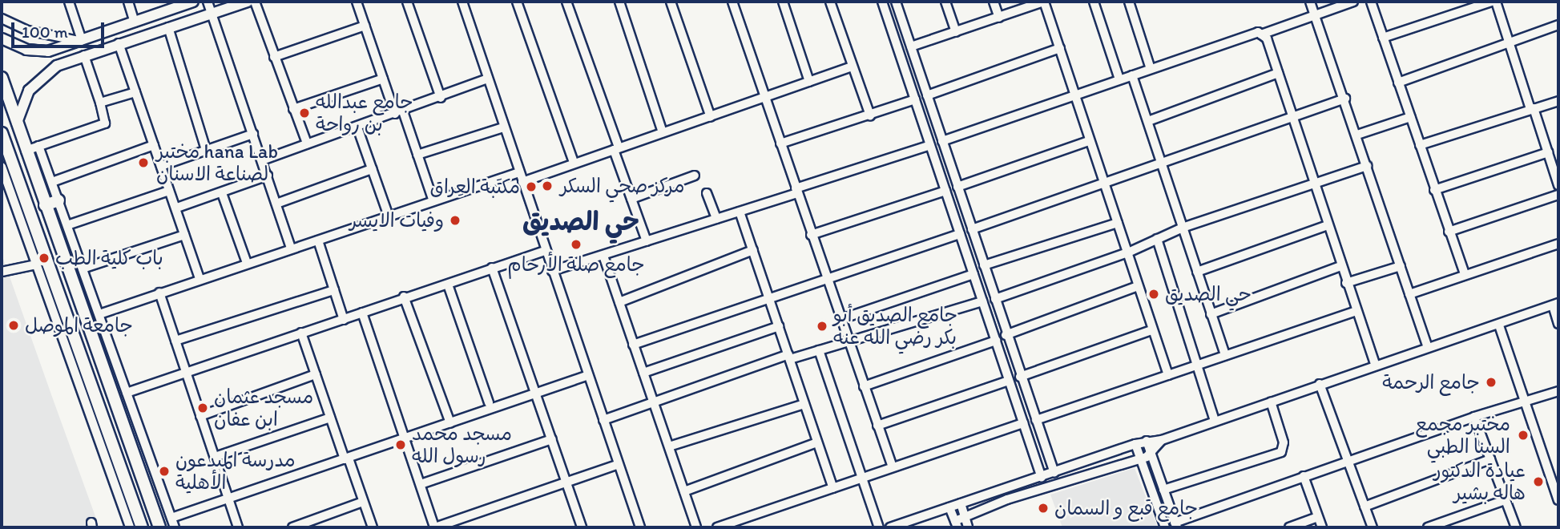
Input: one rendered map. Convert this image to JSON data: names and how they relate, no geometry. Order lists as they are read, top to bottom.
{
  "districts": ["حي الصديق"],
  "places": [
    "جامع عبدالله بن رواحة",
    "مختبر hana Lab لصناعة الاسنان",
    "مركز صحي السكر",
    "مكتَبة العِراق",
    "وفيات الايسر",
    "جامع صلة الأرحام",
    "باب كلية الطب",
    "حي الصديق",
    "جامعة الموصل",
    "جامع الصديق أبو بكر رضي الله عنه",
    "جامع الرحمة",
    "مسجد عثمان ابن عفان",
    "مختبر مجمع السنا الطبي",
    "مسجد محمد رسول الله",
    "مدرسة المبدعون الأهلية",
    "عيادة الدكتور هاله بشير",
    "جامع قبع و السمان"
  ],
  "scale_bar": "100 m"
}
